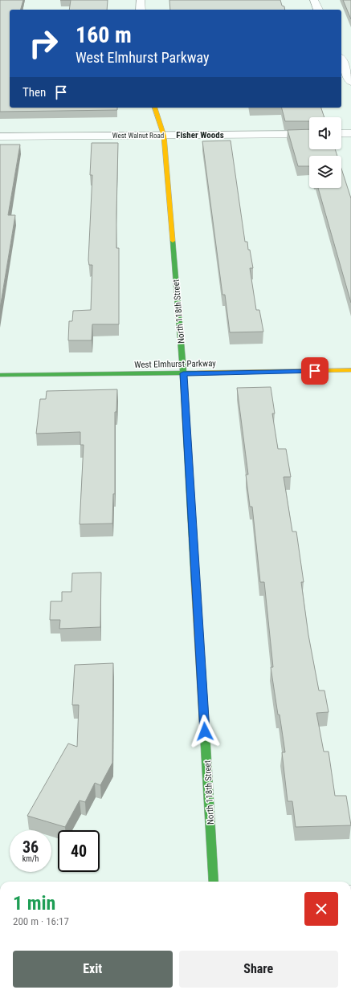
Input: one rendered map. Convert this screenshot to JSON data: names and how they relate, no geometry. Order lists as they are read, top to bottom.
{
  "streets": {
    "street": ["West Walnut Road", "North 118th Street", "West Elmhurst Parkway"]
  },
  "crossings": [
    ["West Walnut Road", "North 118th Street"],
    ["North 118th Street", "West Elmhurst Parkway"]
  ],
  "districts": ["Fisher Woods"],
  "page": {
    "turn": ["160 m", "West Elmhurst Parkway"],
    "then": "Then",
    "speed": "36 km/h",
    "limit": "40",
    "heading": ["1 min", "200 m · 16:17"],
    "buttons": ["Exit", "Share"]
  }
}
